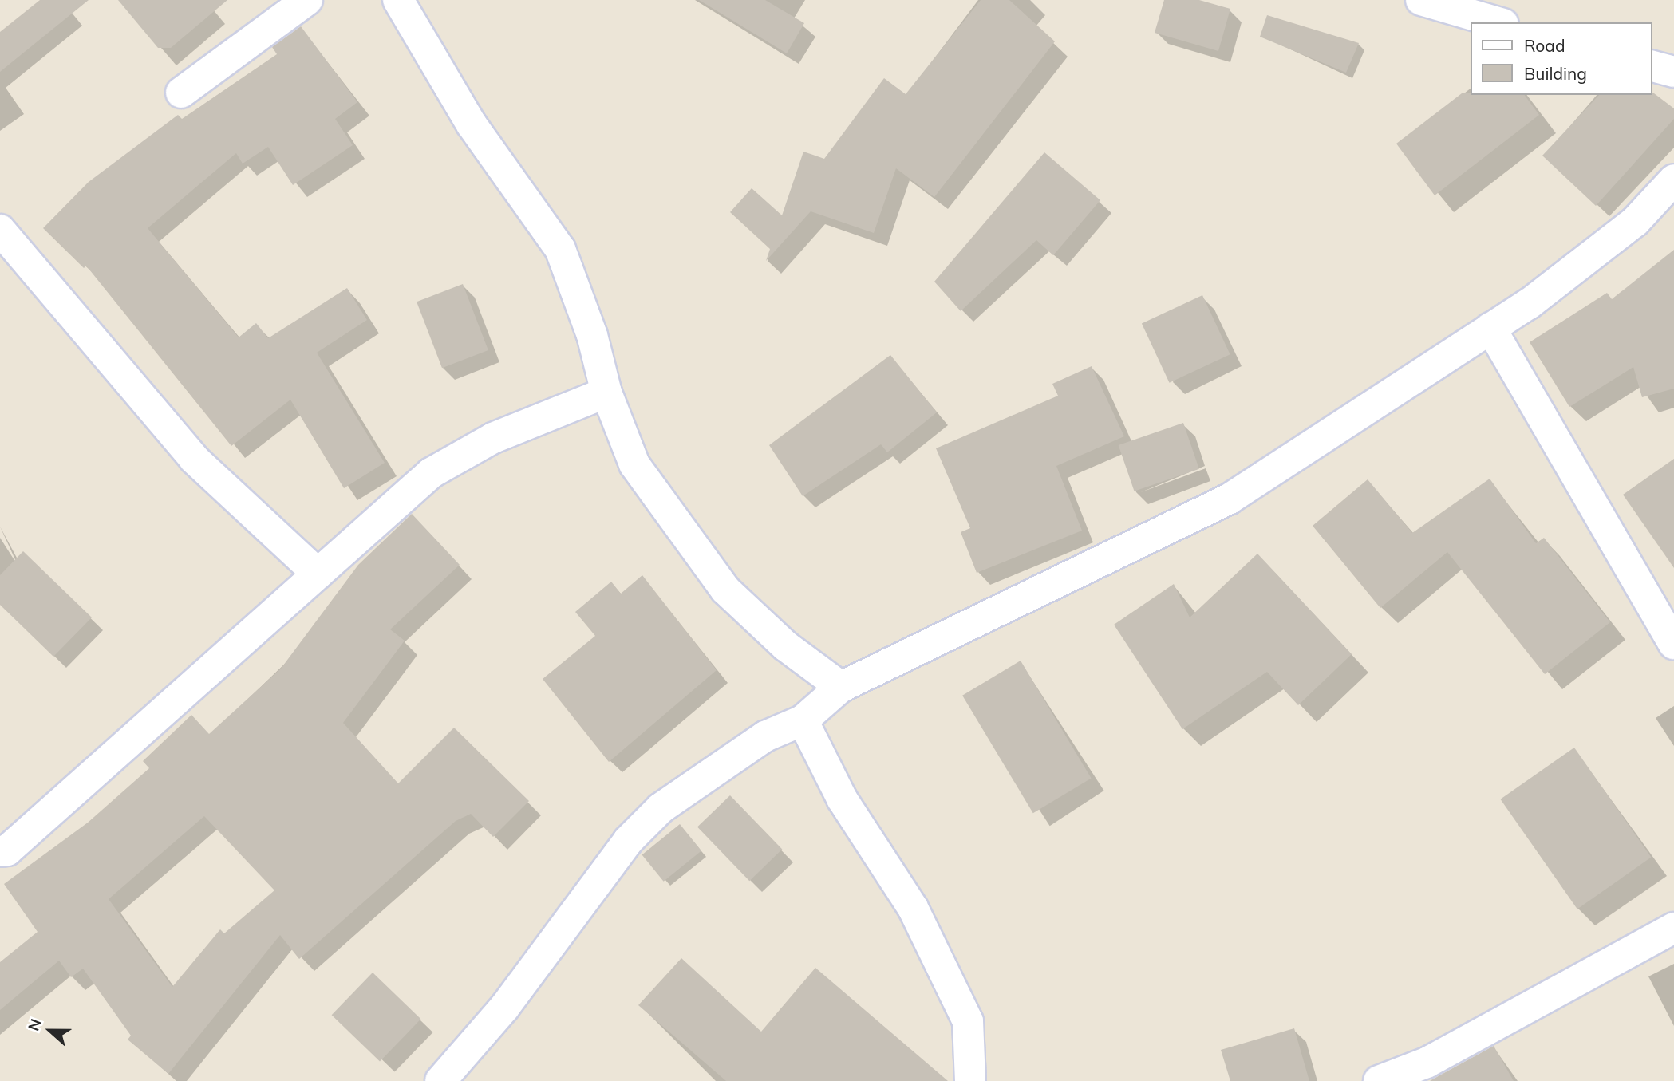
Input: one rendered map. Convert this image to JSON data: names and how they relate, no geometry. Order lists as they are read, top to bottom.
{
  "legend": ["Road", "Building"],
  "north": "left"
}
